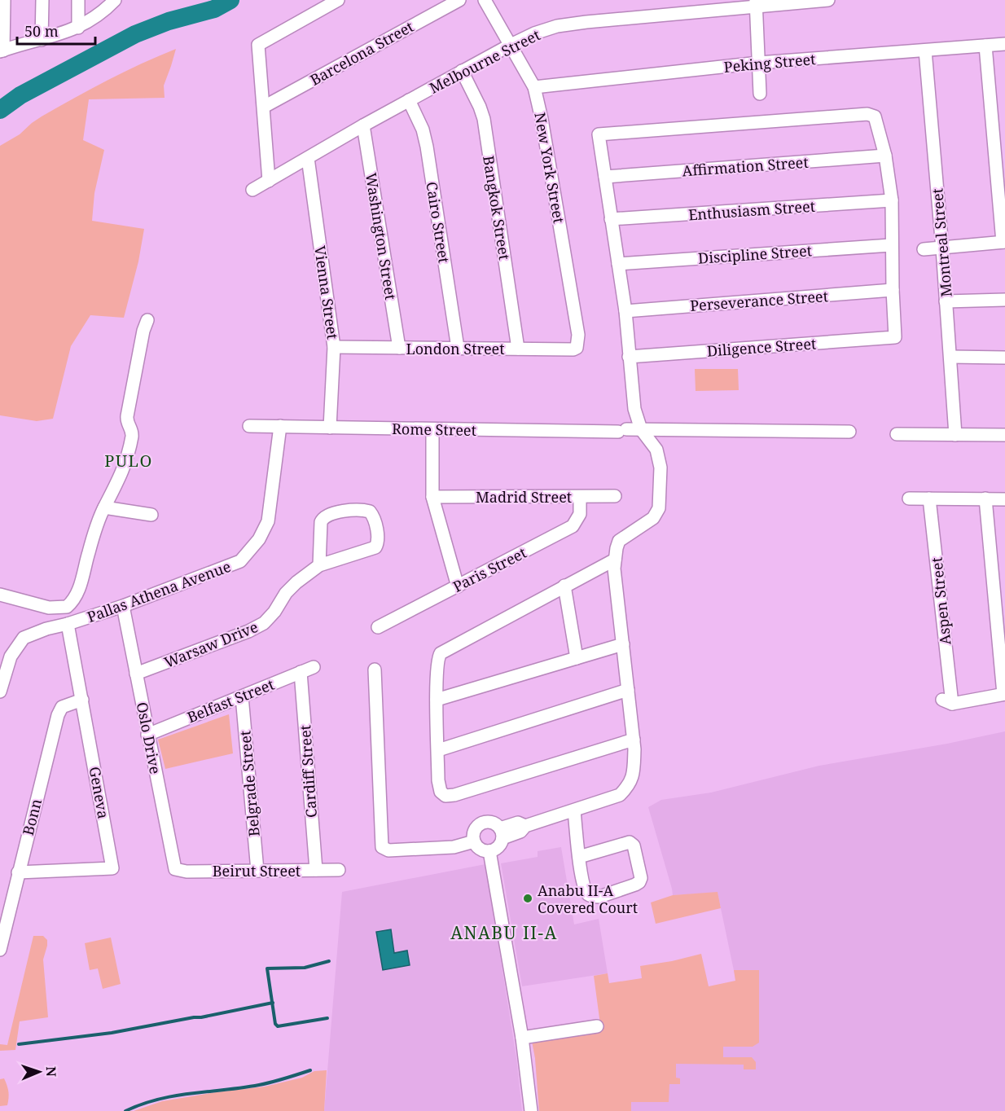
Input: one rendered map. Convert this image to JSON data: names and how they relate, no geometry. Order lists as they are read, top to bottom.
{
  "streets": {
    "street": [
      "Barcelona Street",
      "Melbourne Street",
      "Peking Street",
      "Affirmation Street",
      "New York Street",
      "Bangkok Street",
      "Enthusiasm Street",
      "Cairo Street",
      "Washington Street",
      "Montreal Street",
      "Discipline Street",
      "Vienna Street",
      "Perseverance Street",
      "Diligence Street",
      "London Street",
      "Rome Street",
      "Madrid Street",
      "Paris Street",
      "Pallas Athena Avenue",
      "Aspen Street",
      "Warsaw Drive",
      "Belfast Street",
      "Oslo Drive",
      "Cardiff Street",
      "Belgrade Street",
      "Geneva",
      "Bonn",
      "Beirut Street"
    ]
  },
  "crossings": [
    ["Melbourne Street", "New York Street"],
    ["Melbourne Street", "Bangkok Street"],
    ["Melbourne Street", "Cairo Street"],
    ["Melbourne Street", "Washington Street"],
    ["Melbourne Street", "Vienna Street"],
    ["Peking Street", "New York Street"],
    ["Peking Street", "Montreal Street"],
    ["New York Street", "London Street"],
    ["Bangkok Street", "London Street"],
    ["Cairo Street", "London Street"],
    ["Washington Street", "London Street"],
    ["Vienna Street", "London Street"],
    ["Vienna Street", "Rome Street"],
    ["Perseverance Street", "Diligence Street"],
    ["Rome Street", "Pallas Athena Avenue"],
    ["Madrid Street", "Paris Street"],
    ["Pallas Athena Avenue", "Oslo Drive"],
    ["Pallas Athena Avenue", "Geneva"],
    ["Warsaw Drive", "Oslo Drive"],
    ["Belfast Street", "Oslo Drive"],
    ["Belfast Street", "Cardiff Street"],
    ["Belfast Street", "Belgrade Street"],
    ["Oslo Drive", "Beirut Street"],
    ["Cardiff Street", "Beirut Street"],
    ["Belgrade Street", "Beirut Street"],
    ["Geneva", "Bonn"]
  ],
  "districts": ["PULO", "ANABU II-A"],
  "places": ["Anabu II-A Covered Court"],
  "scale_bar": "50 m",
  "north": "right"
}
